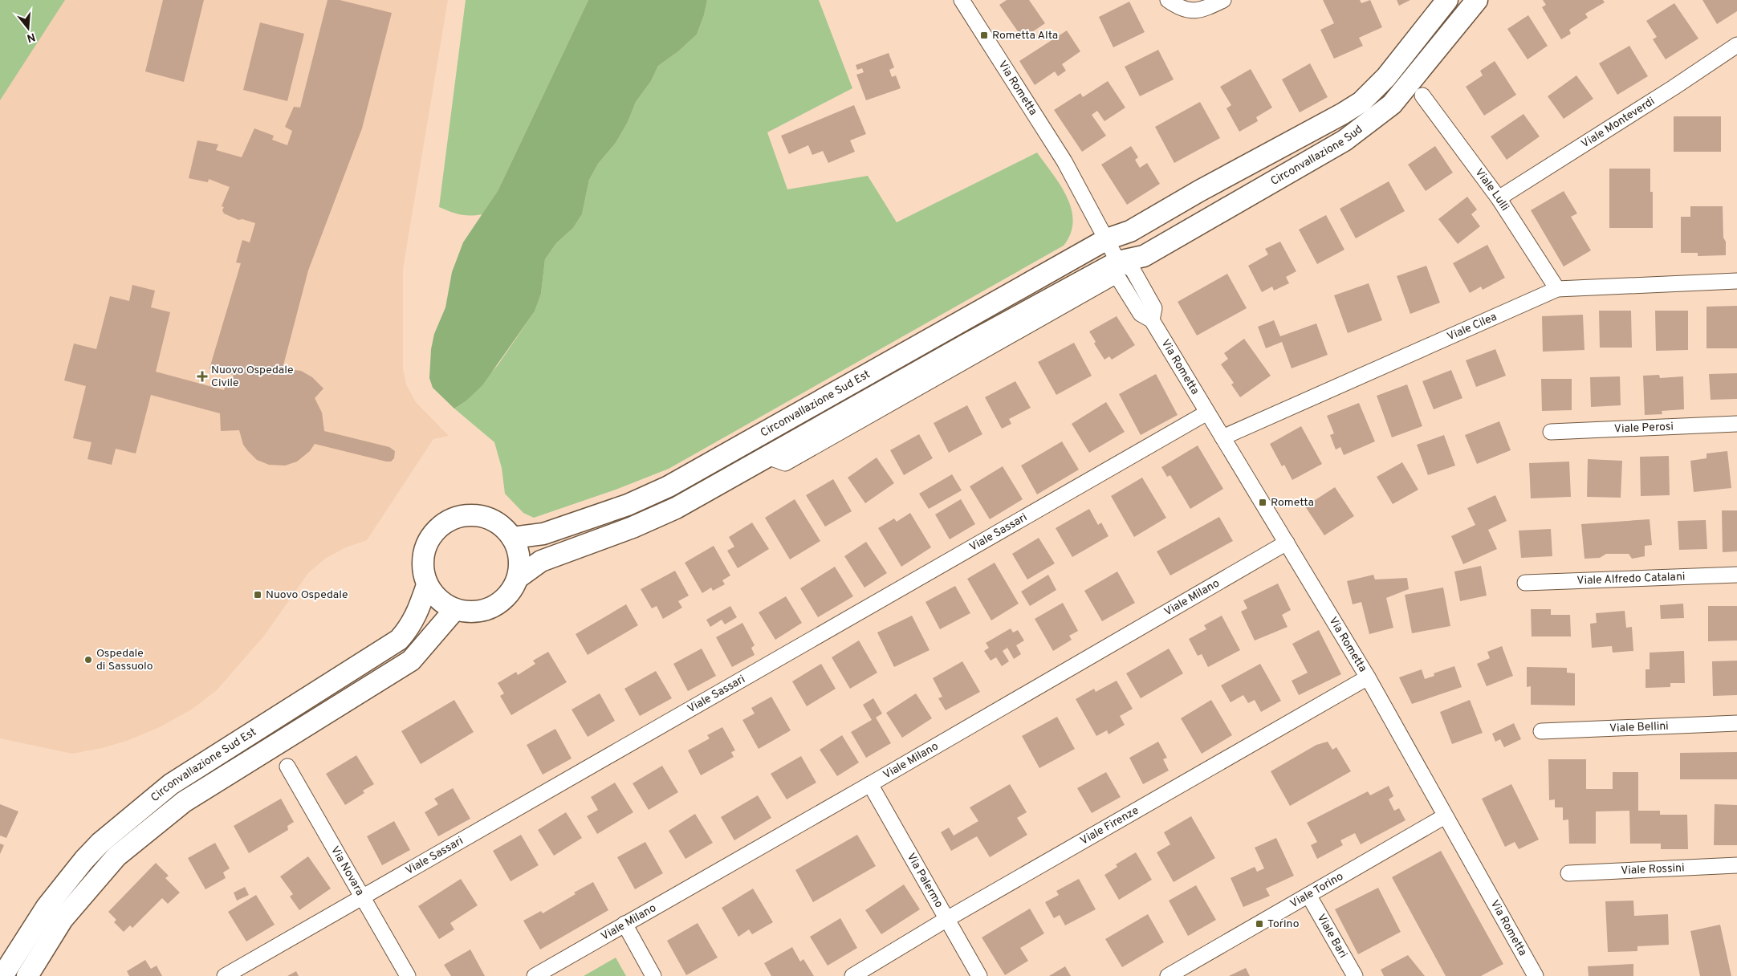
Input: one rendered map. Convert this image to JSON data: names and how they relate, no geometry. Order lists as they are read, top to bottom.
{
  "streets": {
    "main road": ["Circonvallazione Sud", "Circonvallazione Sud Est"],
    "street": [
      "Via Rometta",
      "Viale Monteverdi",
      "Viale Lulli",
      "Viale Cilea",
      "Viale Perosi",
      "Viale Sassari",
      "Viale Alfredo Catalani",
      "Viale Milano",
      "Viale Bellini",
      "Viale Firenze",
      "Viale Rossini",
      "Via Novara",
      "Via Palermo",
      "Viale Torino",
      "Viale Bari"
    ]
  },
  "crossings": [
    ["Via Rometta", "Circonvallazione Sud"],
    ["Via Rometta", "Viale Cilea"],
    ["Via Rometta", "Circonvallazione Sud Est"],
    ["Via Rometta", "Viale Sassari"],
    ["Via Rometta", "Viale Milano"],
    ["Via Rometta", "Viale Firenze"],
    ["Via Rometta", "Viale Torino"],
    ["Viale Monteverdi", "Viale Lulli"],
    ["Circonvallazione Sud", "Circonvallazione Sud Est"],
    ["Viale Lulli", "Viale Cilea"],
    ["Viale Sassari", "Via Novara"],
    ["Viale Milano", "Via Palermo"],
    ["Viale Firenze", "Via Palermo"],
    ["Viale Torino", "Viale Bari"]
  ],
  "places": {
    "transit": [
      "Rometta Alta",
      "Rometta",
      "Nuovo Ospedale",
      "Torino"
    ],
    "health": ["Nuovo Ospedale Civile"],
    "other": ["Ospedale di Sassuolo"]
  },
  "north": "bottom"
}
